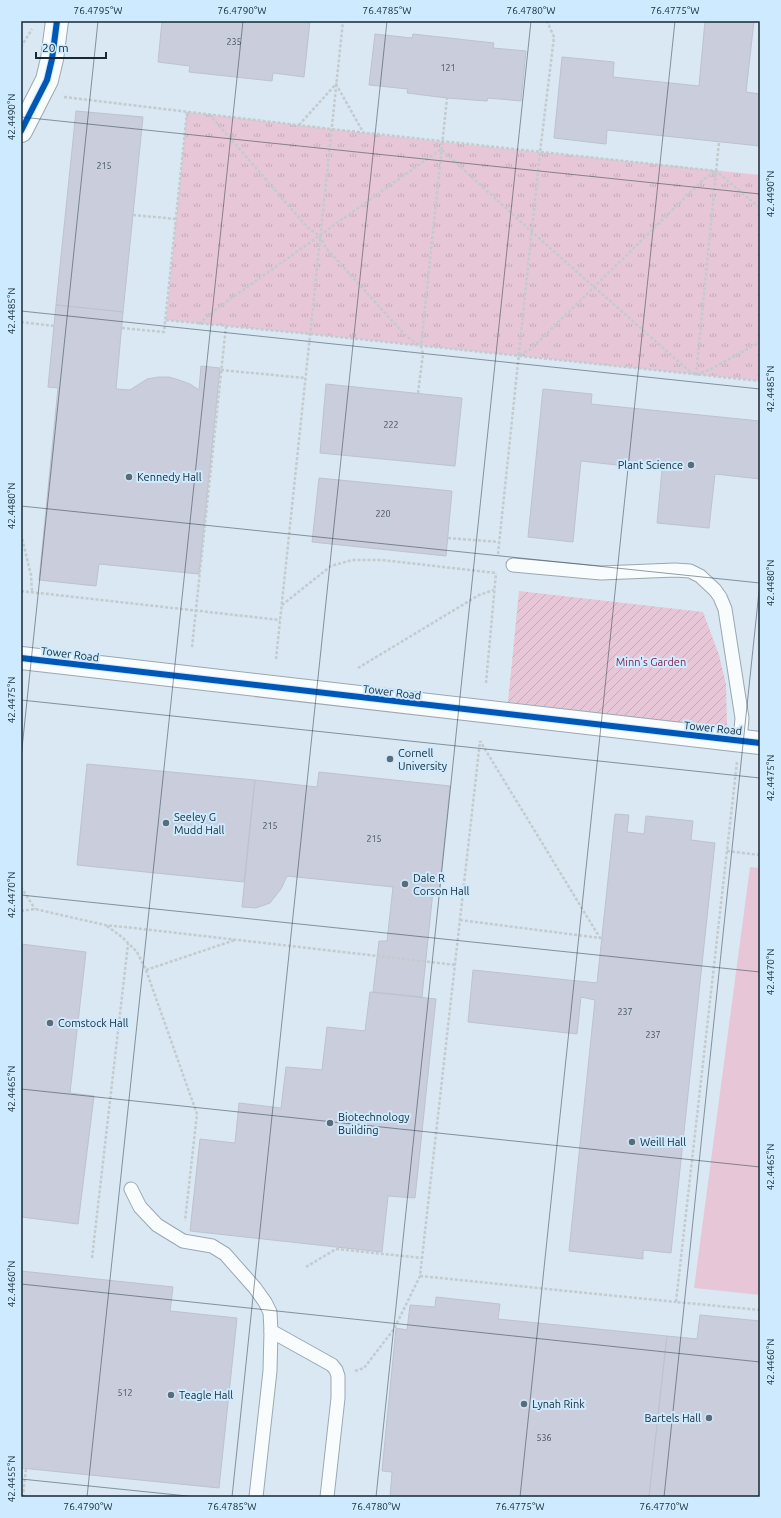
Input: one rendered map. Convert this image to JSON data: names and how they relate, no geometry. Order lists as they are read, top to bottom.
{
  "streets": {
    "street": ["Tower Road"]
  },
  "parks": ["Minn's Garden"],
  "places": [
    "Plant Science",
    "Kennedy Hall",
    "Cornell University",
    "Seeley G Mudd Hall",
    "Dale R Corson Hall",
    "Comstock Hall",
    "Biotechnology Building",
    "Weill Hall",
    "Teagle Hall",
    "Lynah Rink",
    "Bartels Hall"
  ],
  "house_numbers": [
    "235",
    "121",
    "215",
    "222",
    "220",
    "215",
    "215",
    "237",
    "237",
    "512",
    "536"
  ],
  "scale_bar": "20 m",
  "coordinates": [
    "76.4795°W",
    "76.4790°W",
    "76.4785°W",
    "76.4780°W",
    "76.4775°W",
    "42.4490°N",
    "42.4485°N",
    "42.4480°N",
    "42.4475°N",
    "42.4470°N",
    "42.4465°N",
    "42.4460°N",
    "42.4455°N",
    "76.4770°W"
  ]
}
